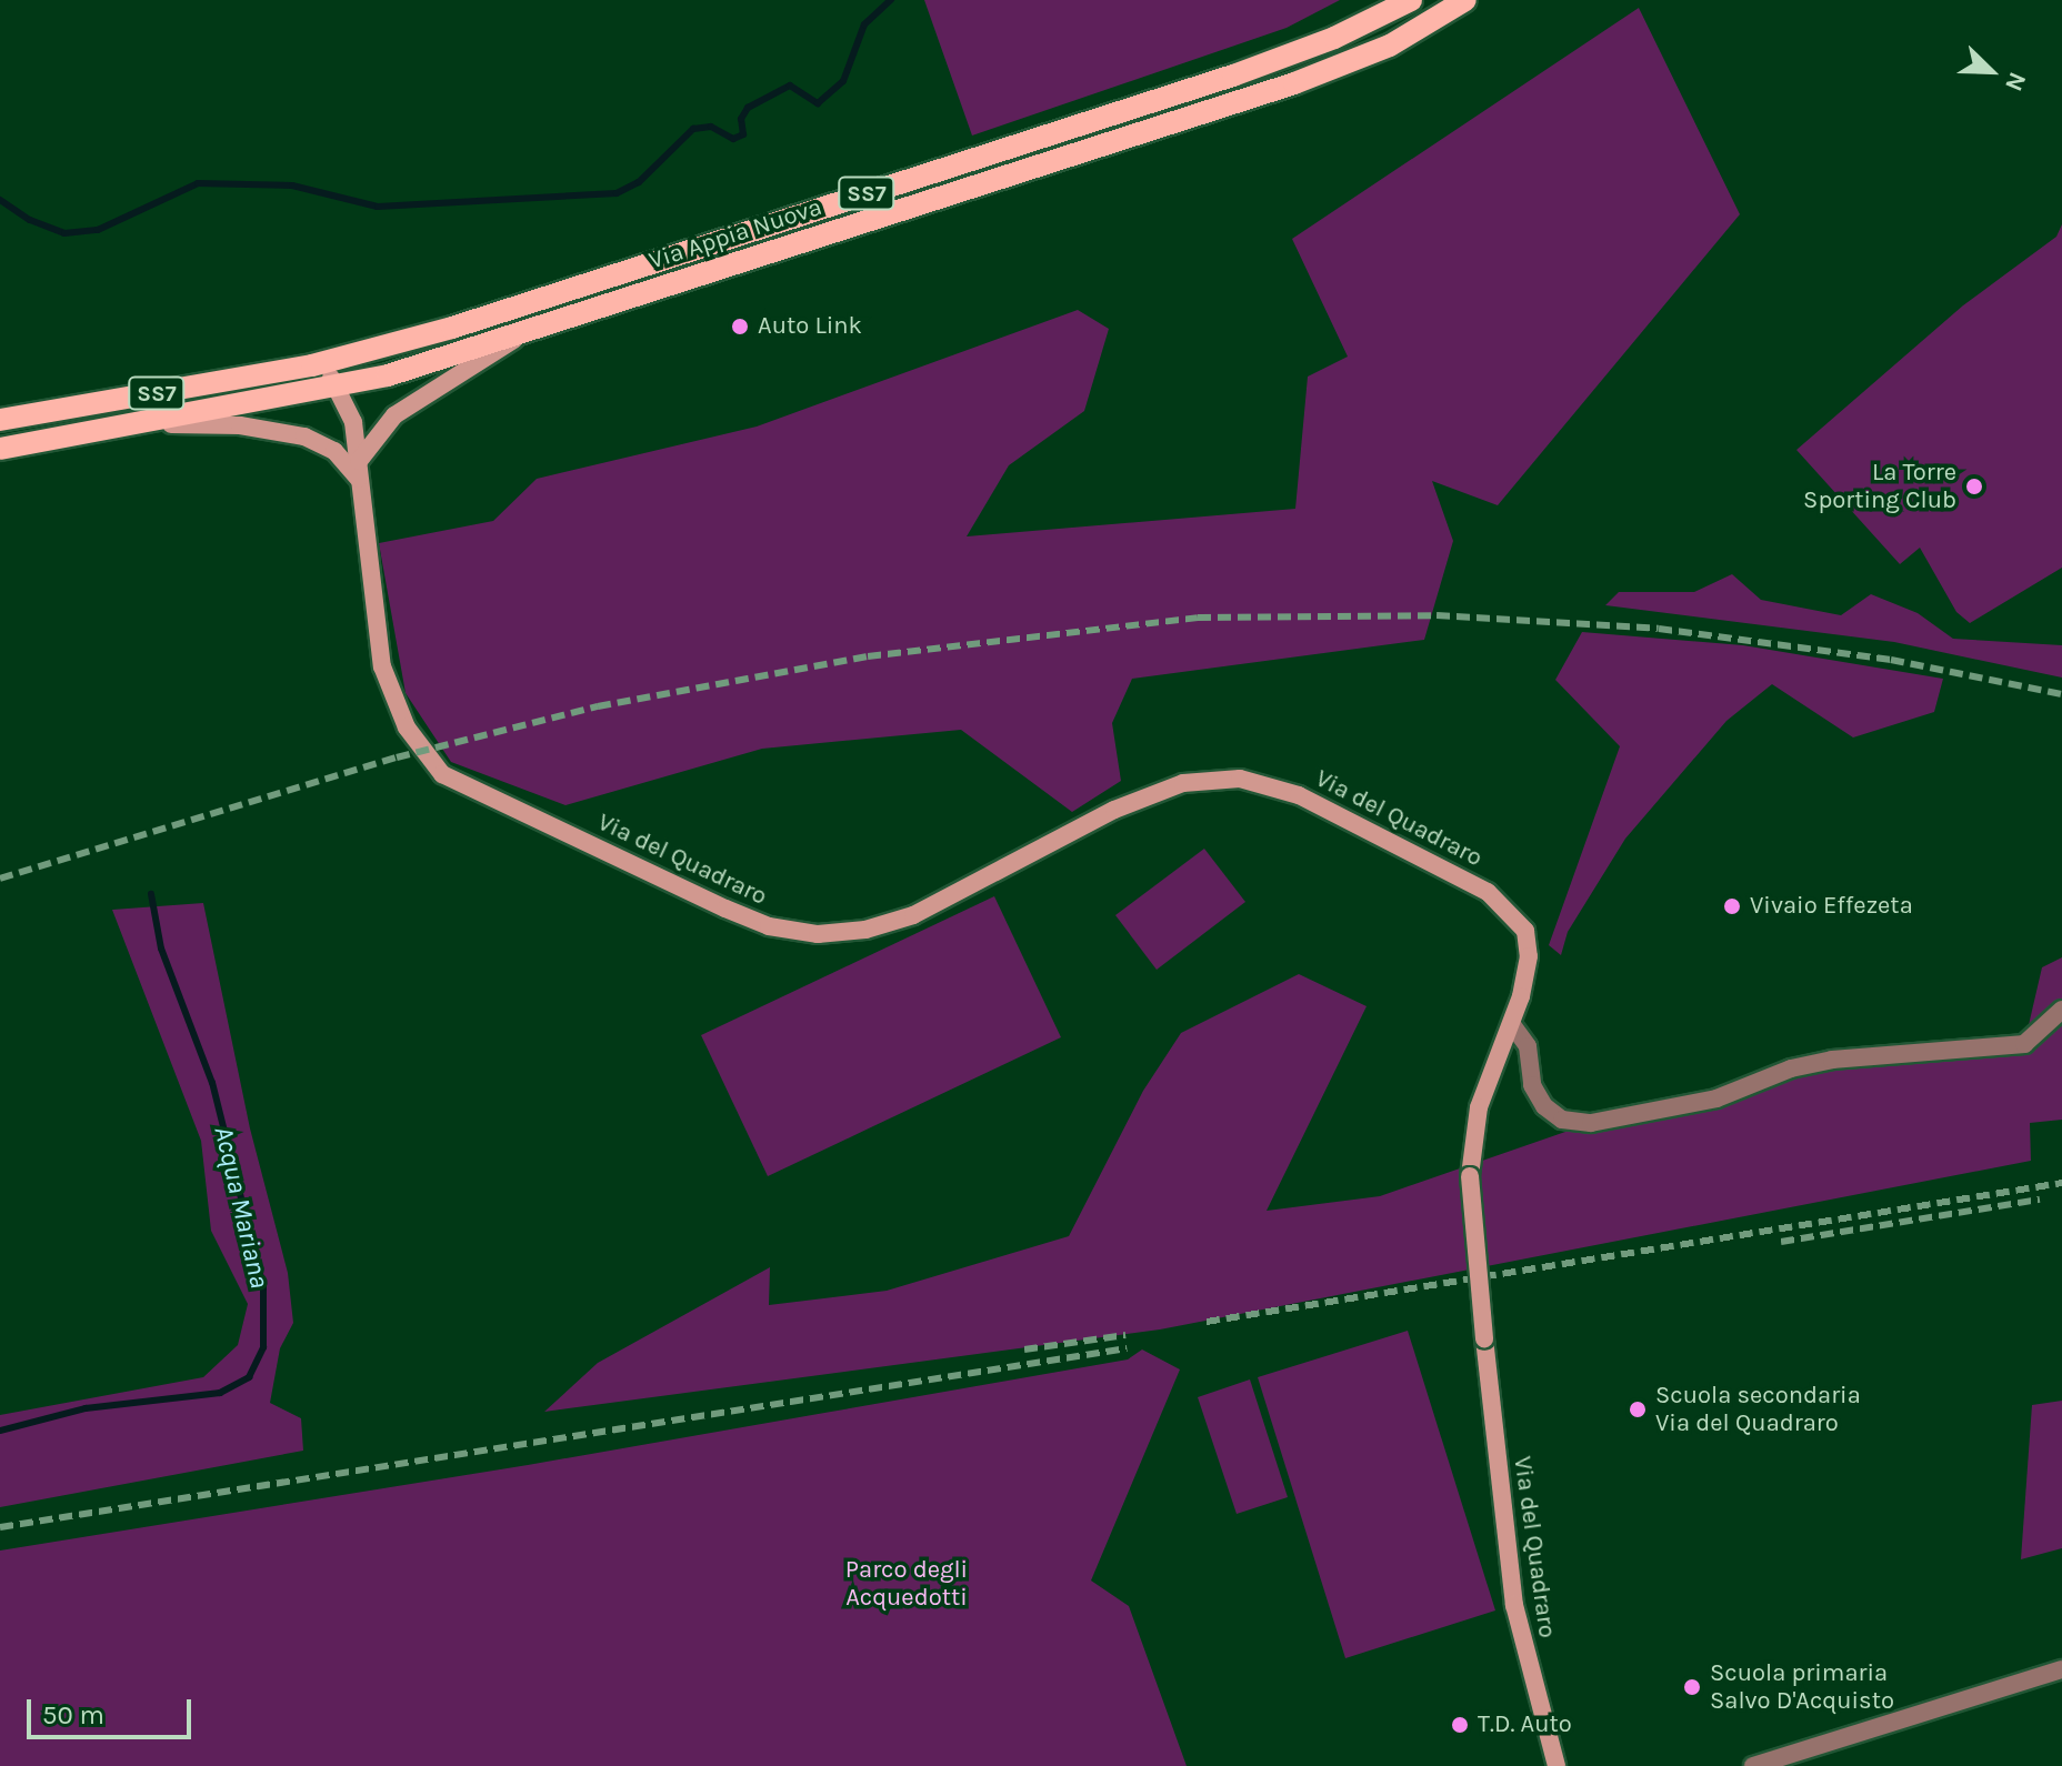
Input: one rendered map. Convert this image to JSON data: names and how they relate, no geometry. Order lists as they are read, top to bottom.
{
  "streets": {
    "main road": ["SS7", "Via Appia Nuova", "Via del Quadraro"]
  },
  "crossings": [
    ["Via Appia Nuova", "Via del Quadraro"]
  ],
  "water": ["Acqua Mariana"],
  "parks": ["Parco degli Acquedotti"],
  "places": [
    "Auto Link",
    "La Torre Sporting Club",
    "Vivaio Effezeta",
    "Scuola secondaria Via del Quadraro",
    "Scuola primaria Salvo D'Acquisto",
    "T.D. Auto"
  ],
  "scale_bar": "50 m",
  "north": "bottom right"
}
